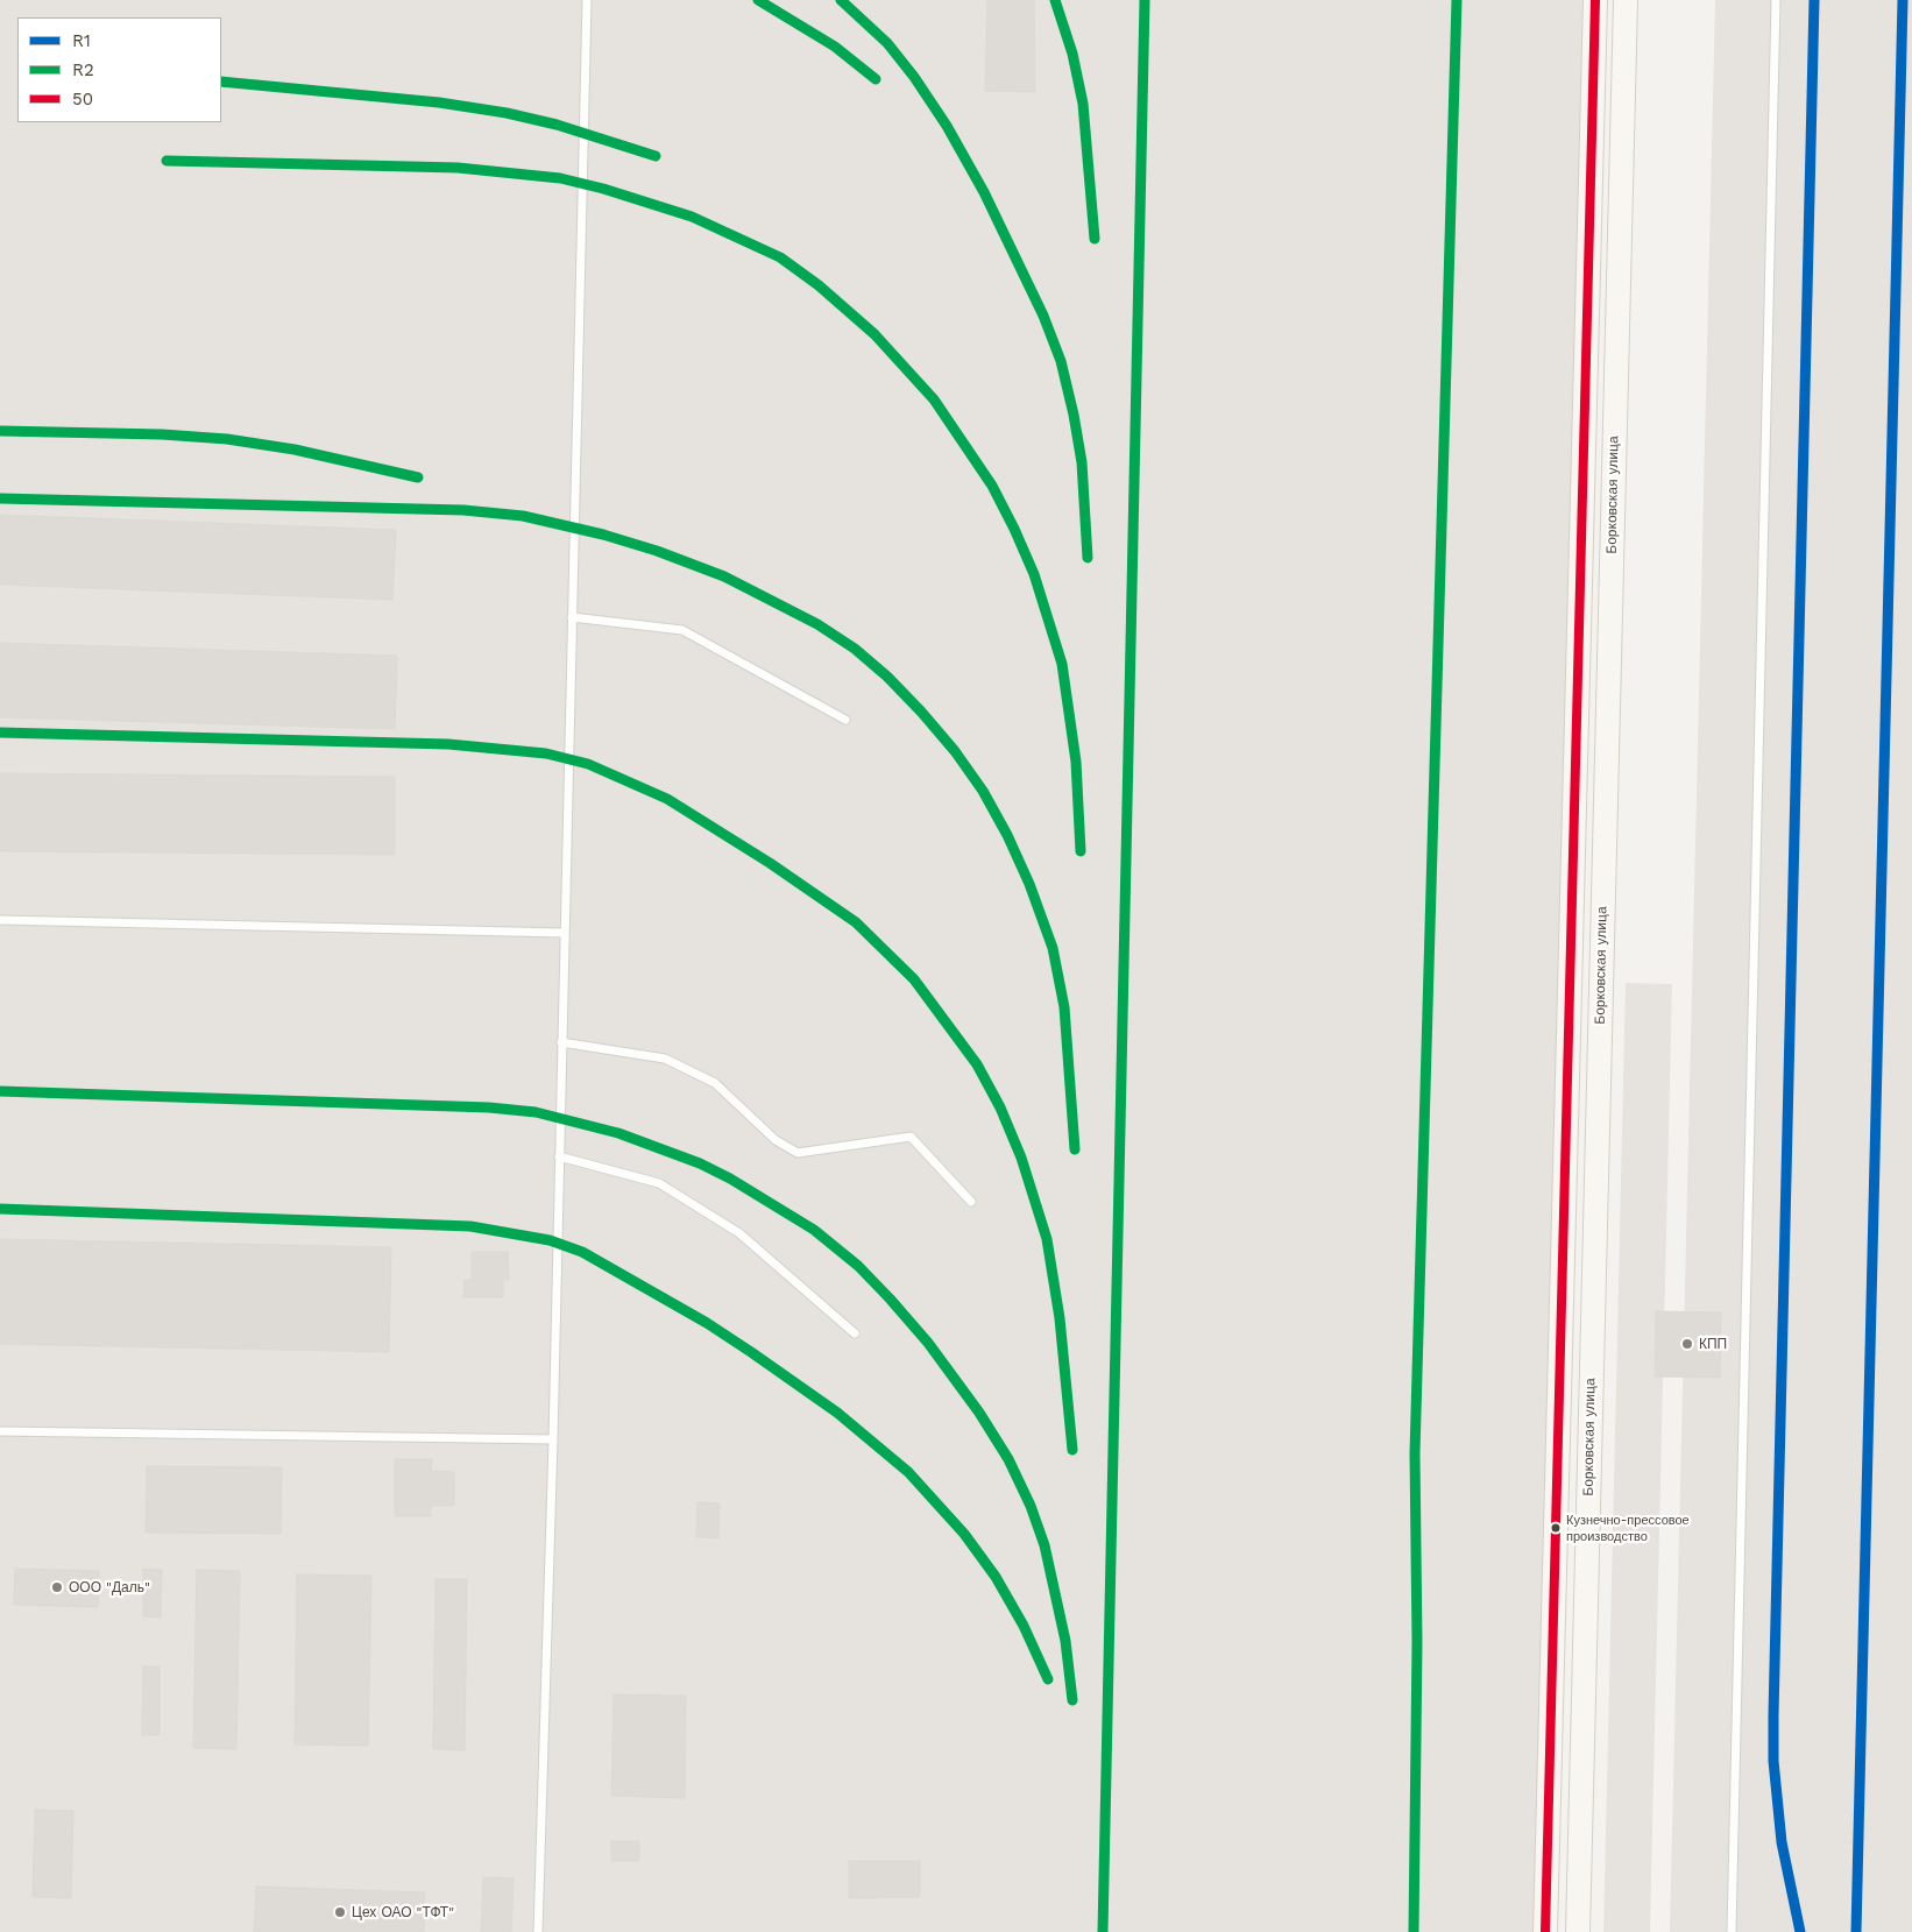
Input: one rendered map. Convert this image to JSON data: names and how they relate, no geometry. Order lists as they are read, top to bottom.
{
  "streets": {
    "main road": ["Борковская улица"]
  },
  "places": [
    "КПП",
    "Кузнечно-прессовое производство",
    "ООО \"Даль\"",
    "Цех ОАО \"ТФТ\""
  ],
  "lines": ["transit line R1", "transit line R2", "transit line 50"],
  "legend": ["R1", "R2", "50"]
}
